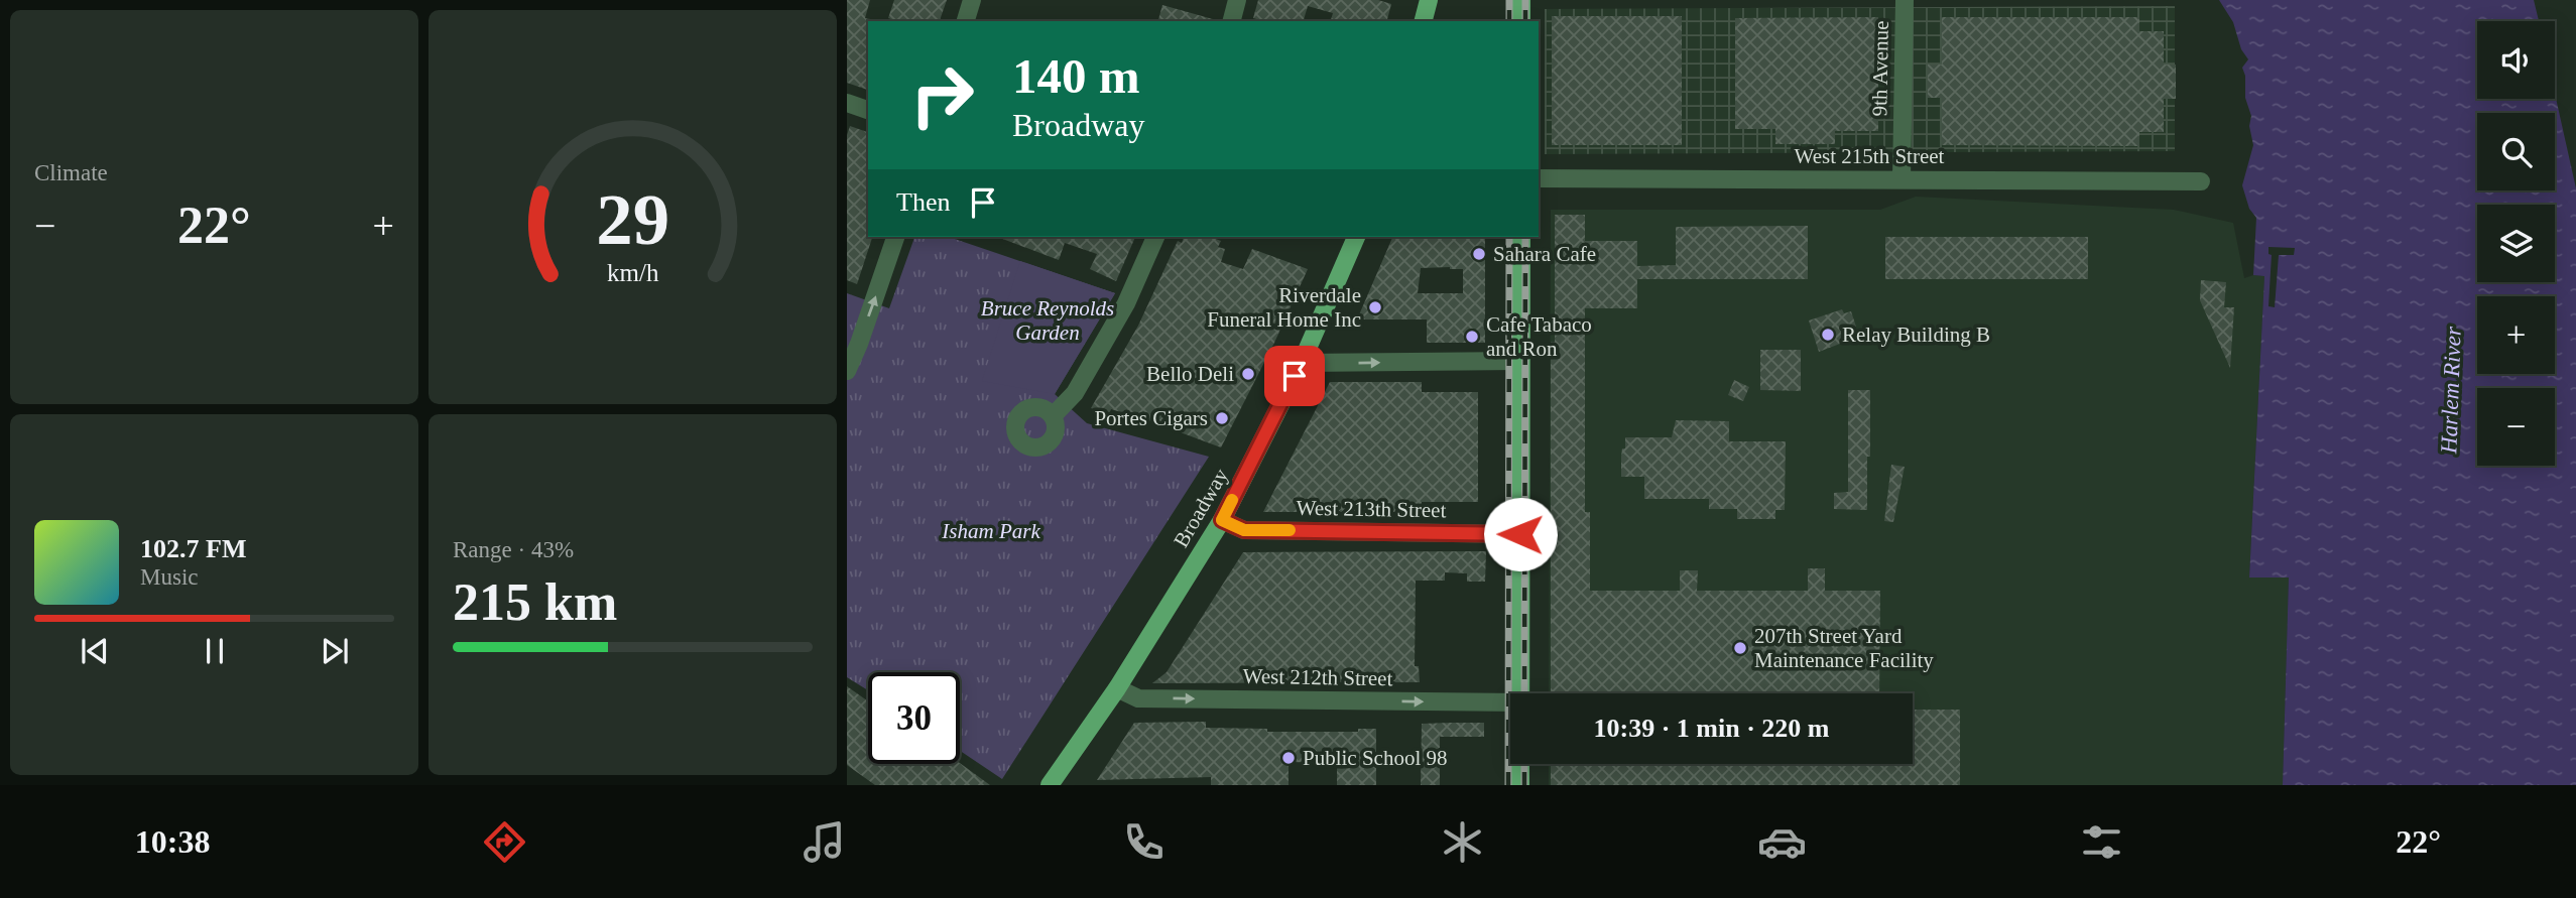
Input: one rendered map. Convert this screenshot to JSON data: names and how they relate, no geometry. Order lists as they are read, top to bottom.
{
  "streets": {
    "main road": ["Broadway"],
    "street": [
      "9th Avenue",
      "West 215th Street",
      "West 213th Street",
      "West 212th Street"
    ]
  },
  "crossings": [
    ["9th Avenue", "West 215th Street"],
    ["Broadway", "West 213th Street"],
    ["Broadway", "West 212th Street"]
  ],
  "one_way": ["West 212th Street"],
  "water": ["Harlem River"],
  "parks": ["Bruce Reynolds Garden", "Isham Park"],
  "places": [
    "Sahara Cafe",
    "Riverdale Funeral Home Inc",
    "Relay Building B",
    "Cafe Tabaco and Ron",
    "Bello Deli",
    "Portes Cigars",
    "207th Street Yard Maintenance Facility",
    "Public School 98"
  ],
  "page": {
    "tile": [
      "Climate",
      ["Range · 43%", "215 km"]
    ],
    "map_buttons": ["+", "−"],
    "turn": ["140 m", "Broadway"],
    "then": "Then",
    "heat": ["−", "22°", "+"],
    "song": ["102.7 FM", "Music"],
    "limit": "30",
    "trip": "10:39 · 1 min · 220 m",
    "tabs": ["10:38", "22°"],
    "gauge": ["29", "km/h"]
  }
}
